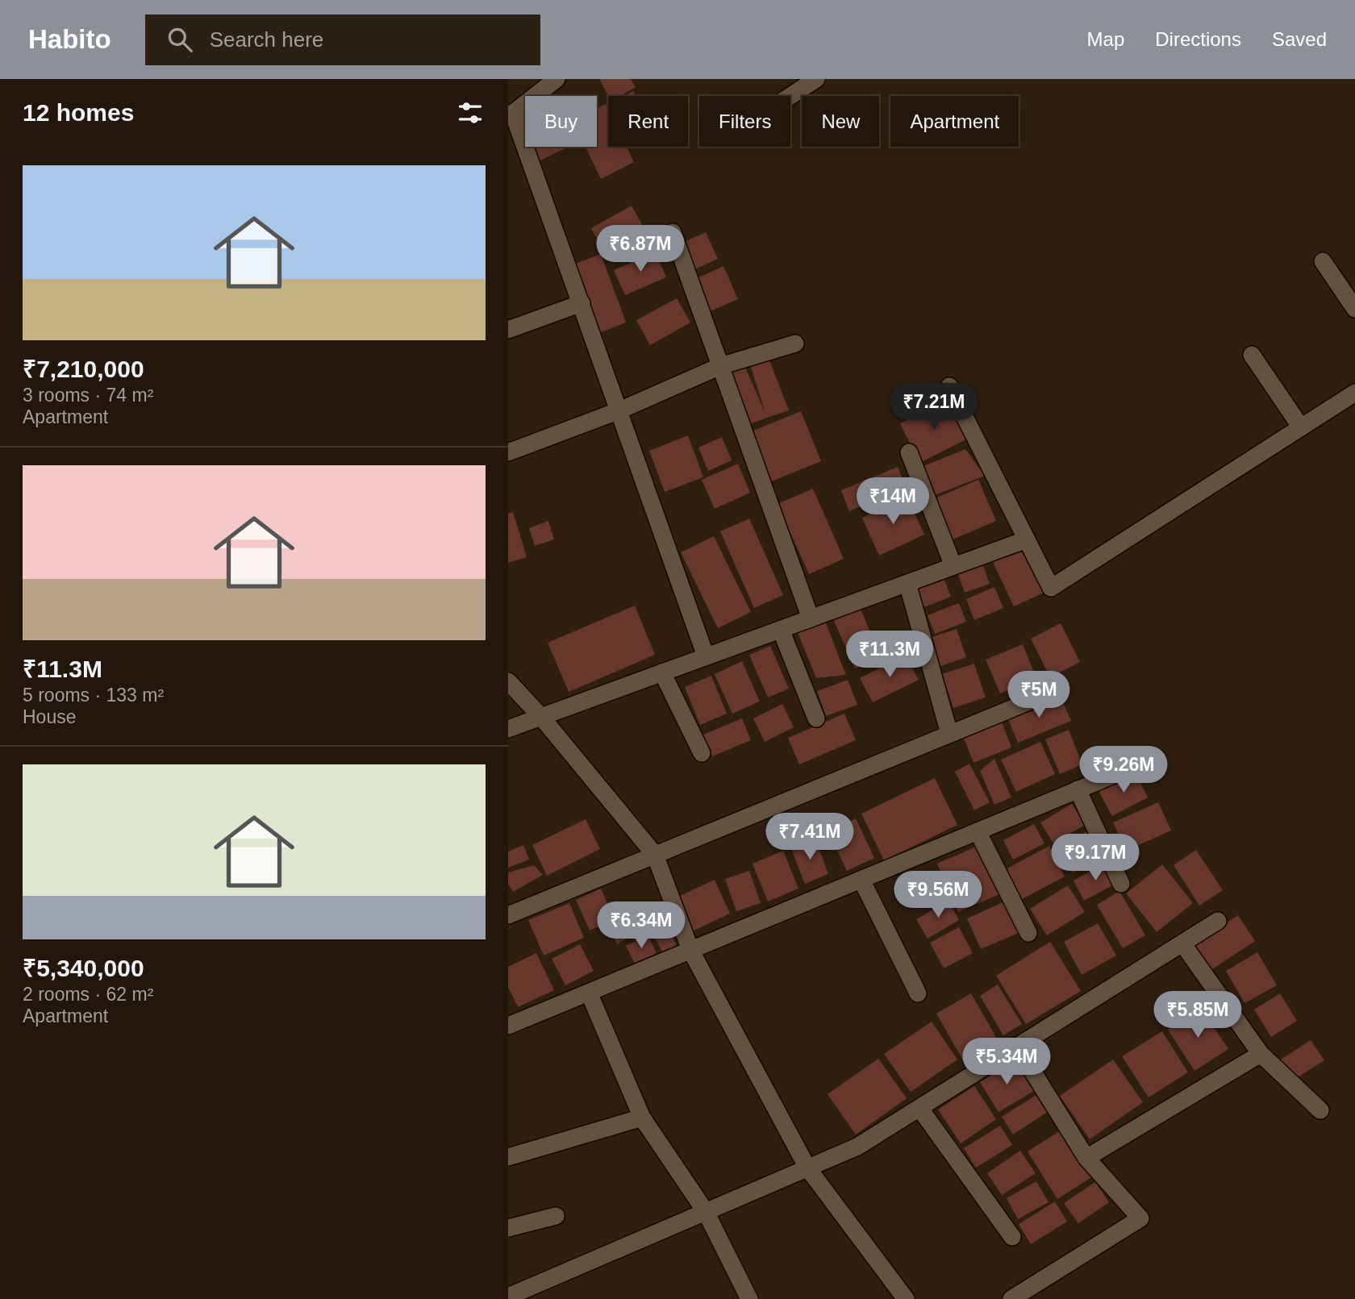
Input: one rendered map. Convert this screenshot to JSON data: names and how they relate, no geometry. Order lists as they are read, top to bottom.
{
  "page": {
    "header": "Habito",
    "search": "Search here",
    "nav": ["Map", "Directions", "Saved"],
    "heading": "12 homes",
    "chip": [
      "Buy",
      "Rent",
      "Filters",
      "New",
      "Apartment"
    ],
    "list": [
      {
        "name": "₹7,210,000",
        "note": "3 rooms · 74 m² · Apartment"
      },
      {
        "name": "₹11.3M",
        "note": "5 rooms · 133 m² · House"
      },
      {
        "name": "₹5,340,000",
        "note": "2 rooms · 62 m² · Apartment"
      }
    ],
    "price": [
      "₹6.87M",
      "₹7.21M",
      "₹14M",
      "₹11.3M",
      "₹5M",
      "₹9.26M",
      "₹7.41M",
      "₹9.17M",
      "₹9.56M",
      "₹6.34M",
      "₹5.85M",
      "₹5.34M"
    ]
  }
}
